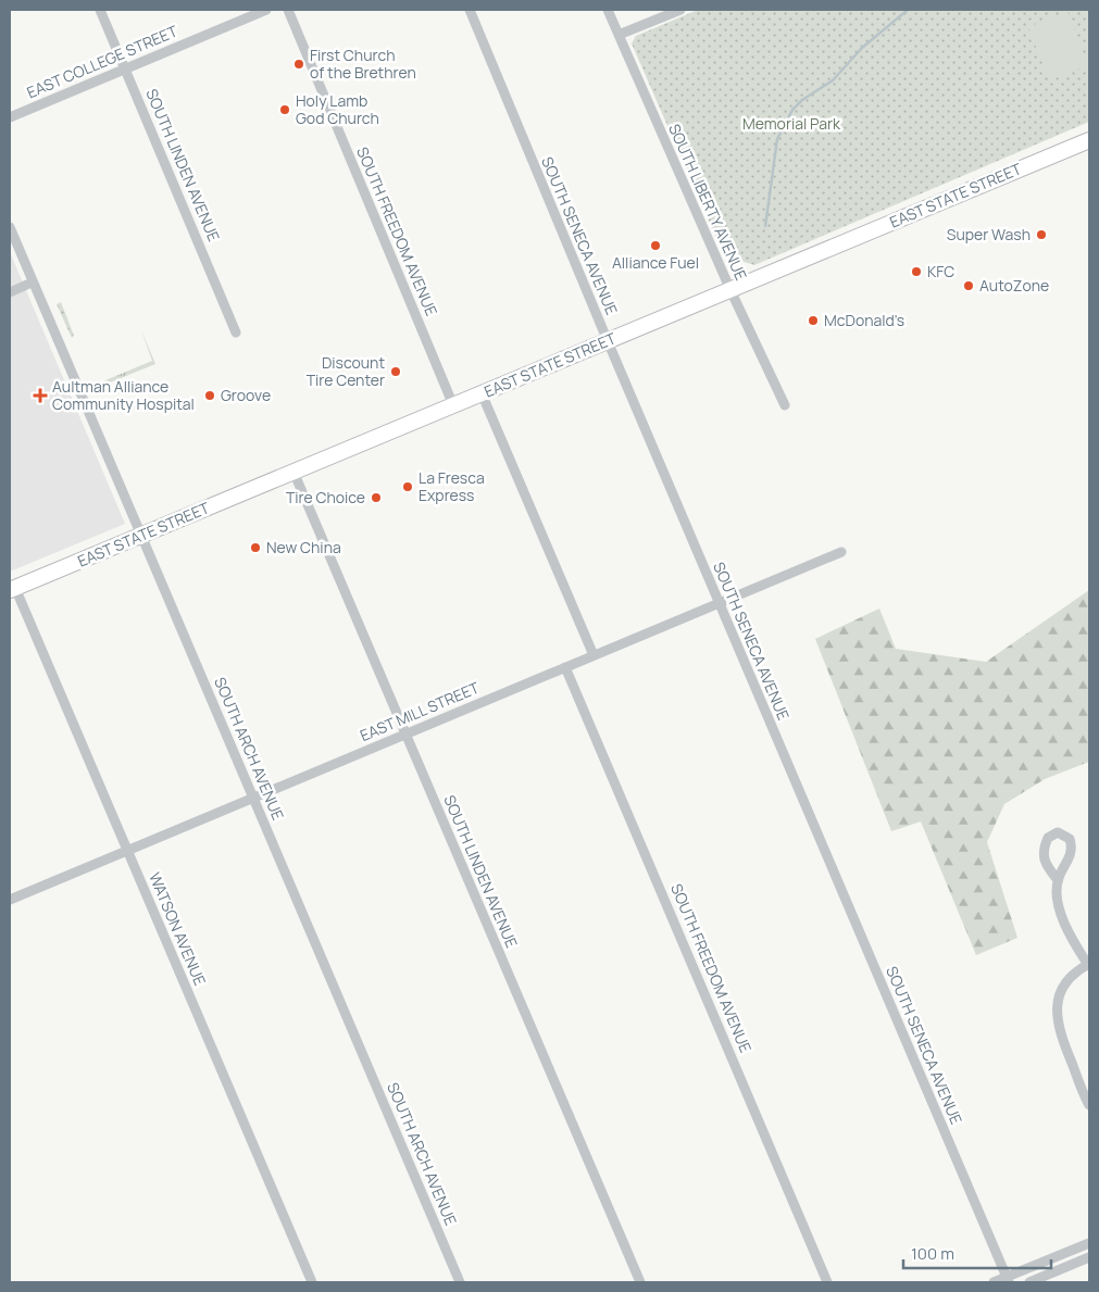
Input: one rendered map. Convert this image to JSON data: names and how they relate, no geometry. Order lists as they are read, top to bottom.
{
  "streets": {
    "highway": ["EAST STATE STREET"],
    "street": [
      "EAST COLLEGE STREET",
      "SOUTH LINDEN AVENUE",
      "SOUTH LIBERTY AVENUE",
      "SOUTH FREEDOM AVENUE",
      "SOUTH SENECA AVENUE",
      "EAST MILL STREET",
      "SOUTH ARCH AVENUE",
      "WATSON AVENUE"
    ]
  },
  "crossings": [
    ["EAST COLLEGE STREET", "SOUTH LINDEN AVENUE"],
    ["SOUTH LINDEN AVENUE", "EAST STATE STREET"],
    ["SOUTH LINDEN AVENUE", "EAST MILL STREET"],
    ["EAST STATE STREET", "SOUTH LIBERTY AVENUE"],
    ["EAST STATE STREET", "SOUTH FREEDOM AVENUE"],
    ["EAST STATE STREET", "SOUTH SENECA AVENUE"],
    ["EAST STATE STREET", "SOUTH ARCH AVENUE"],
    ["EAST STATE STREET", "WATSON AVENUE"],
    ["SOUTH FREEDOM AVENUE", "EAST MILL STREET"],
    ["SOUTH SENECA AVENUE", "EAST MILL STREET"],
    ["EAST MILL STREET", "SOUTH ARCH AVENUE"],
    ["EAST MILL STREET", "WATSON AVENUE"]
  ],
  "parks": ["Memorial Park"],
  "places": {
    "other": [
      "First Church of the Brethren",
      "Holy Lamb God Church",
      "Super Wash",
      "Alliance Fuel",
      "KFC",
      "AutoZone",
      "McDonald's",
      "Discount Tire Center",
      "Groove",
      "La Fresca Express",
      "Tire Choice",
      "New China"
    ],
    "health": ["Aultman Alliance Community Hospital"]
  },
  "scale_bar": "100 m"
}
